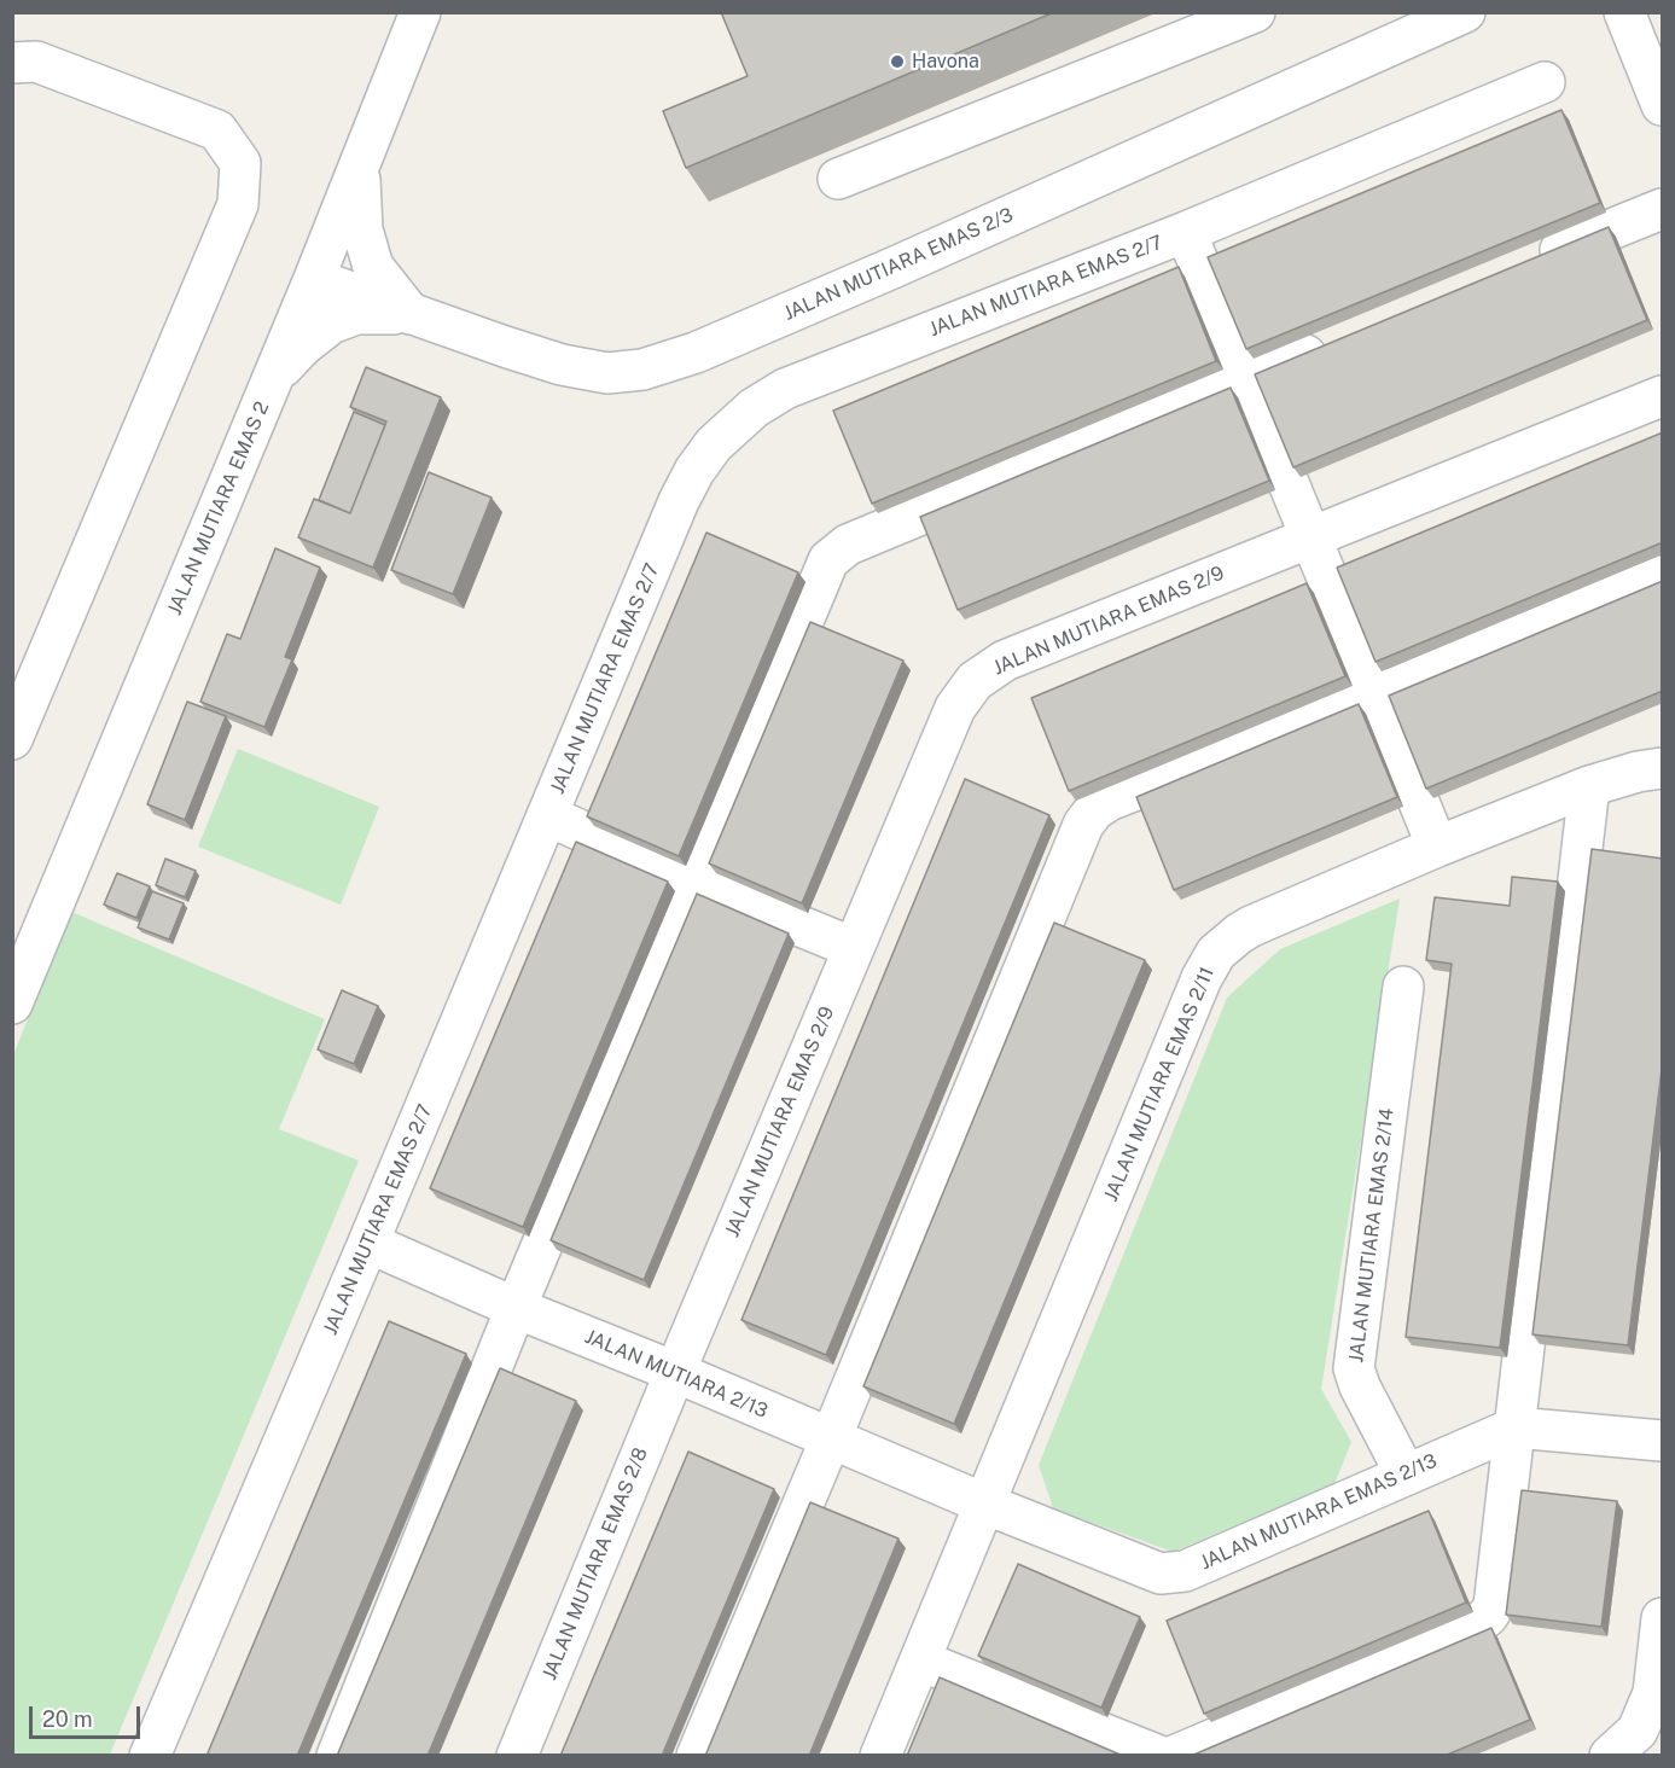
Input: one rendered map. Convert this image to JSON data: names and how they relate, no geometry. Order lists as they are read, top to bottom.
{
  "streets": {
    "street": [
      "JALAN MUTIARA EMAS 2/3",
      "JALAN MUTIARA EMAS 2/7",
      "JALAN MUTIARA EMAS 2",
      "JALAN MUTIARA EMAS 2/9",
      "JALAN MUTIARA EMAS 2/11",
      "JALAN MUTIARA EMAS 2/14",
      "JALAN MUTIARA 2/13",
      "JALAN MUTIARA EMAS 2/13",
      "JALAN MUTIARA EMAS 2/8"
    ]
  },
  "crossings": [
    ["JALAN MUTIARA EMAS 2/3", "JALAN MUTIARA EMAS 2"],
    ["JALAN MUTIARA EMAS 2/7", "JALAN MUTIARA 2/13"],
    ["JALAN MUTIARA EMAS 2/9", "JALAN MUTIARA 2/13"],
    ["JALAN MUTIARA EMAS 2/9", "JALAN MUTIARA EMAS 2/8"],
    ["JALAN MUTIARA EMAS 2/11", "JALAN MUTIARA 2/13"],
    ["JALAN MUTIARA EMAS 2/11", "JALAN MUTIARA EMAS 2/13"],
    ["JALAN MUTIARA EMAS 2/14", "JALAN MUTIARA EMAS 2/13"],
    ["JALAN MUTIARA 2/13", "JALAN MUTIARA EMAS 2/13"],
    ["JALAN MUTIARA 2/13", "JALAN MUTIARA EMAS 2/8"]
  ],
  "places": ["Havona"],
  "scale_bar": "20 m"
}
